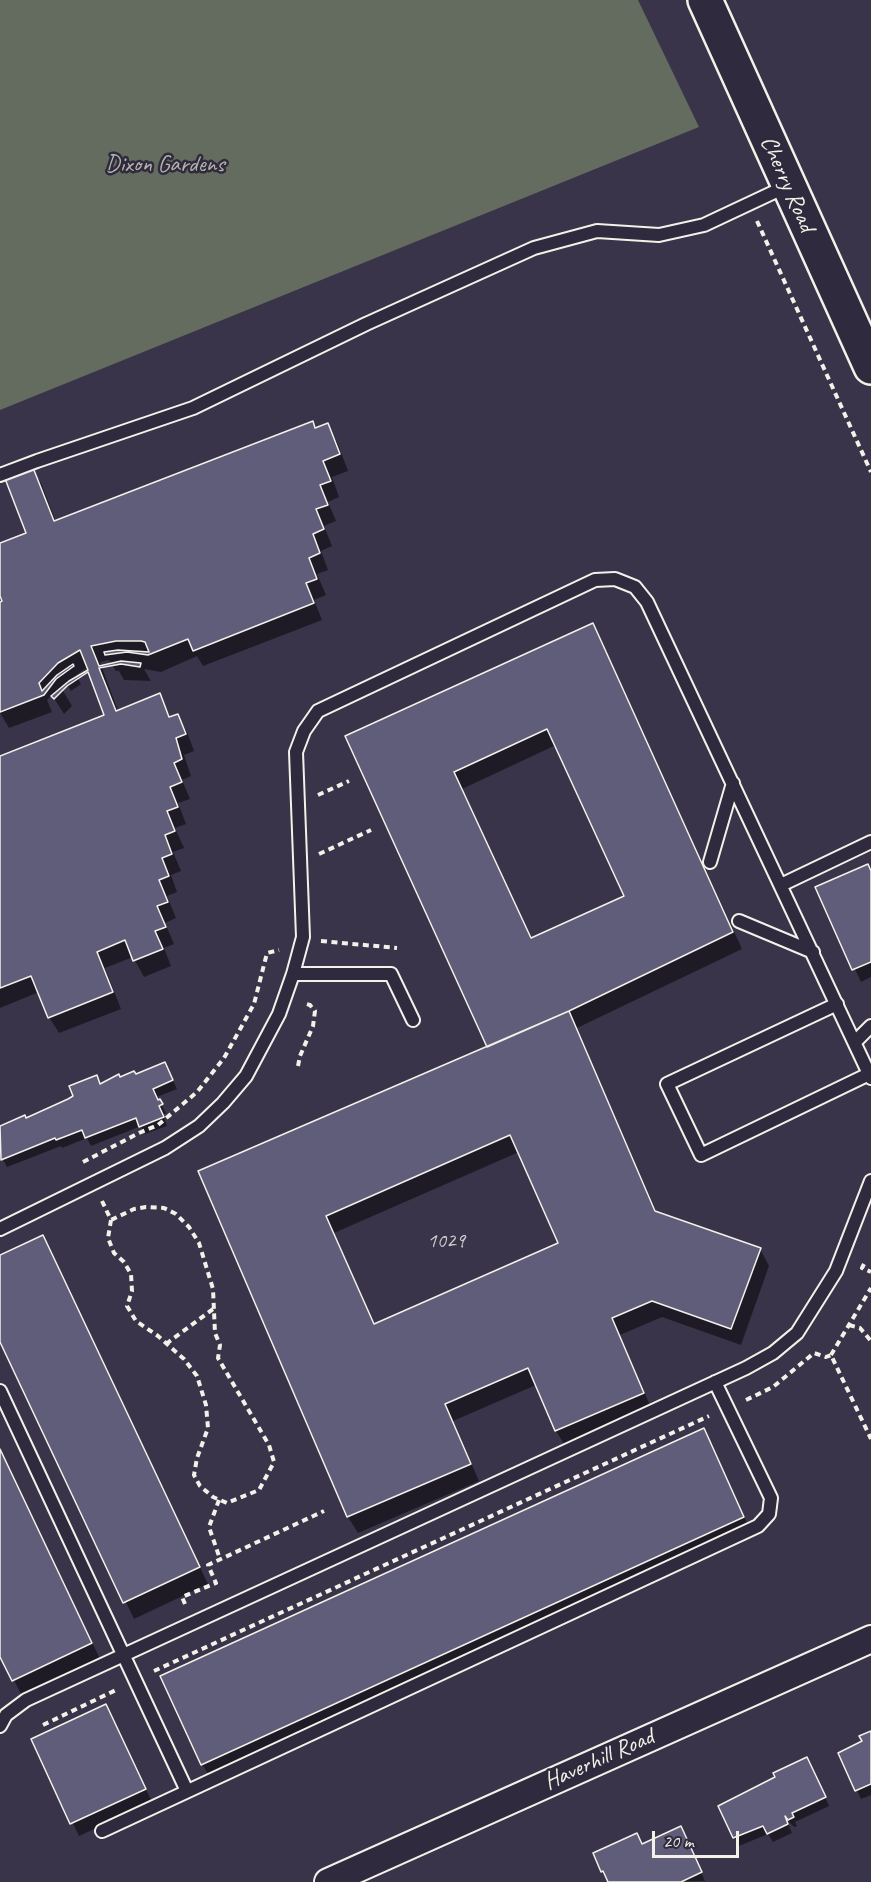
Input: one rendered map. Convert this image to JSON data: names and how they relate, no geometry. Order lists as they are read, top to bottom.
{
  "streets": {
    "main road": ["Cherry Road"],
    "street": ["Haverhill Road"]
  },
  "parks": ["Dixon Gardens"],
  "house_numbers": ["1029"],
  "scale_bar": "20 m"
}
